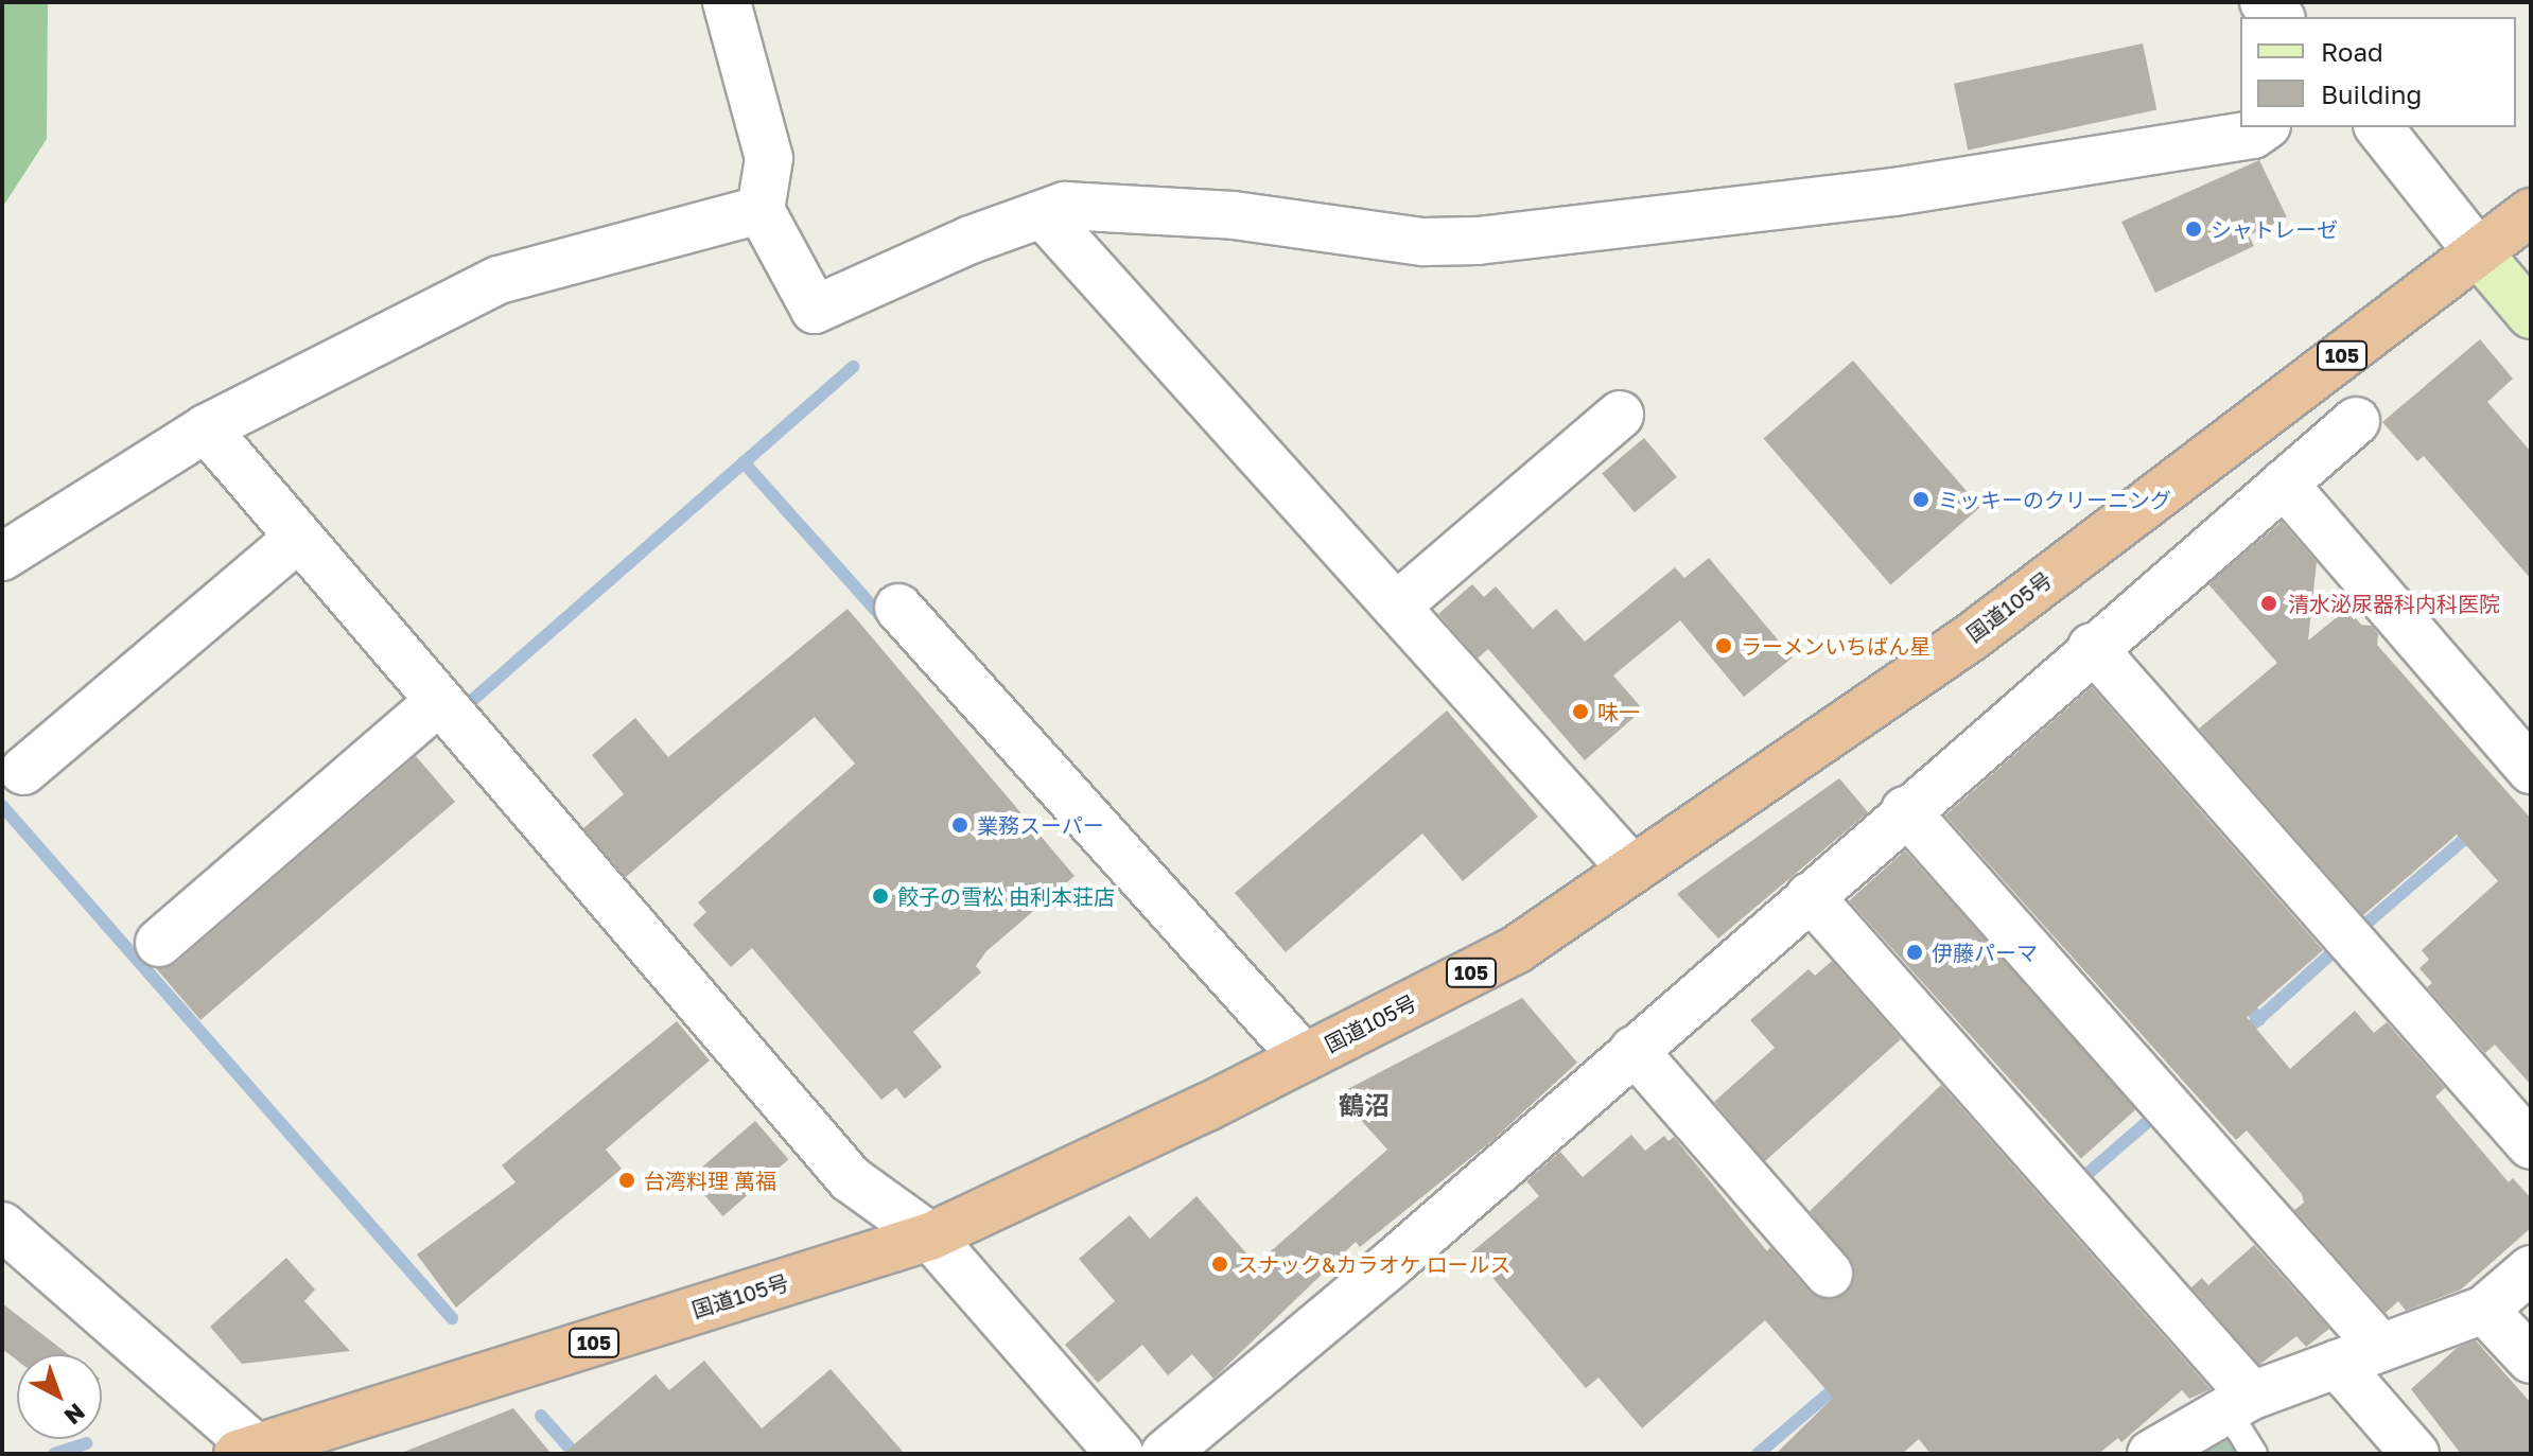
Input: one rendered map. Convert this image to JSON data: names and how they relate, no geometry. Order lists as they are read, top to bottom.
{
  "streets": {
    "highway": ["105", "国道105号"]
  },
  "districts": ["鶴沼"],
  "places": [
    "シャトレーゼ",
    "ミッキーのクリーニング",
    "清水泌尿器科内科医院",
    "ラーメンいちばん星",
    "味一",
    "業務スーパー",
    "餃子の雪松 由利本荘店",
    "伊藤パーマ",
    "台湾料理 萬福",
    "スナック&カラオケ ロールス"
  ],
  "legend": ["Road", "Building"],
  "north": "bottom right"
}
